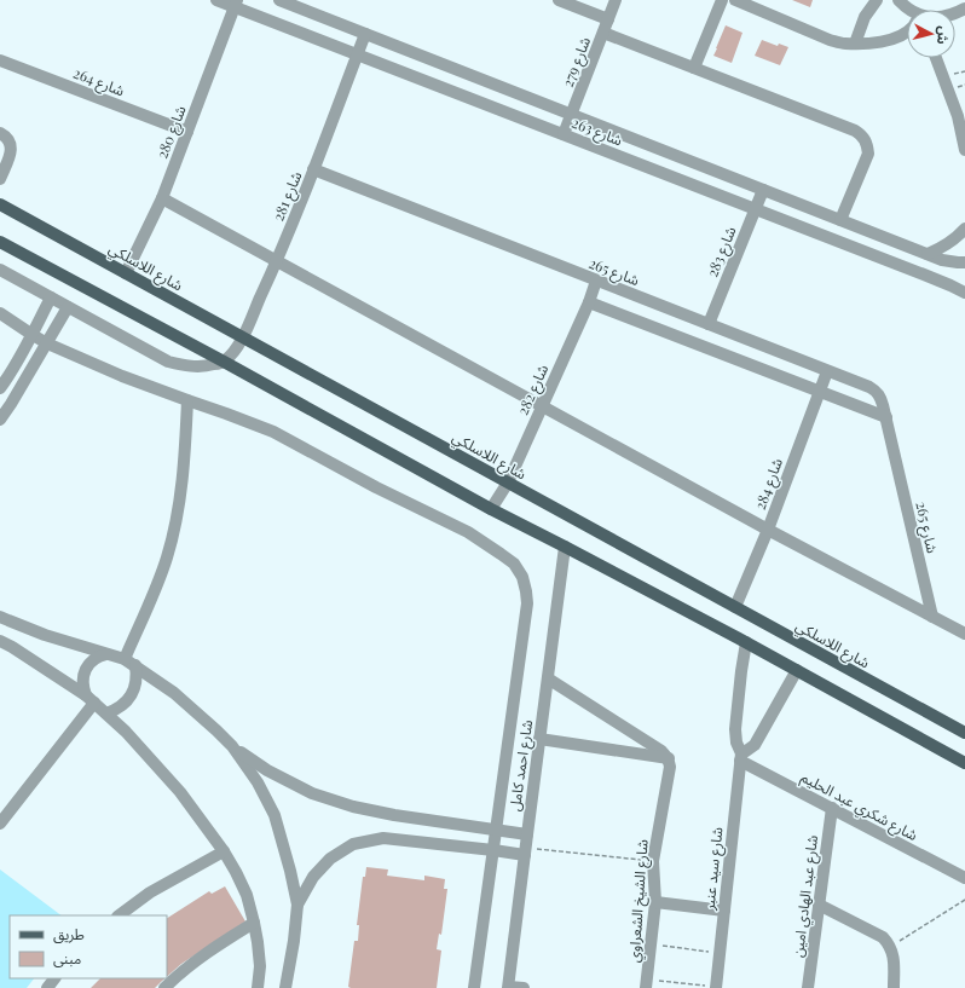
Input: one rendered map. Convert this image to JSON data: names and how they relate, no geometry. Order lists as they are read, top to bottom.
{
  "streets": {
    "main road": ["شارع اللاسلكي"],
    "street": [
      "شارع 279",
      "شارع 264",
      "شارع 263",
      "شارع 280",
      "شارع 281",
      "شارع 283",
      "شارع 265",
      "شارع 282",
      "شارع 284",
      "شارع احمد كامل",
      "شارع شكري عبد الحليم",
      "شارع سيد عنبر",
      "شارع عبد الهادي امين",
      "شارع الشيخ الشعراوي"
    ]
  },
  "crossings": [
    ["شارع 279", "شارع 263"],
    ["شارع 264", "شارع 280"],
    ["شارع 263", "شارع 280"],
    ["شارع 263", "شارع 281"],
    ["شارع 263", "شارع 283"],
    ["شارع 280", "شارع اللاسلكي"],
    ["شارع 281", "شارع اللاسلكي"],
    ["شارع 281", "شارع 265"],
    ["شارع 283", "شارع 265"],
    ["شارع اللاسلكي", "شارع 282"],
    ["شارع اللاسلكي", "شارع 284"],
    ["شارع 265", "شارع 282"],
    ["شارع 265", "شارع 284"],
    ["شارع شكري عبد الحليم", "شارع سيد عنبر"],
    ["شارع شكري عبد الحليم", "شارع عبد الهادي امين"]
  ],
  "legend": ["طريق", "مبنى"],
  "north": "right"
}
